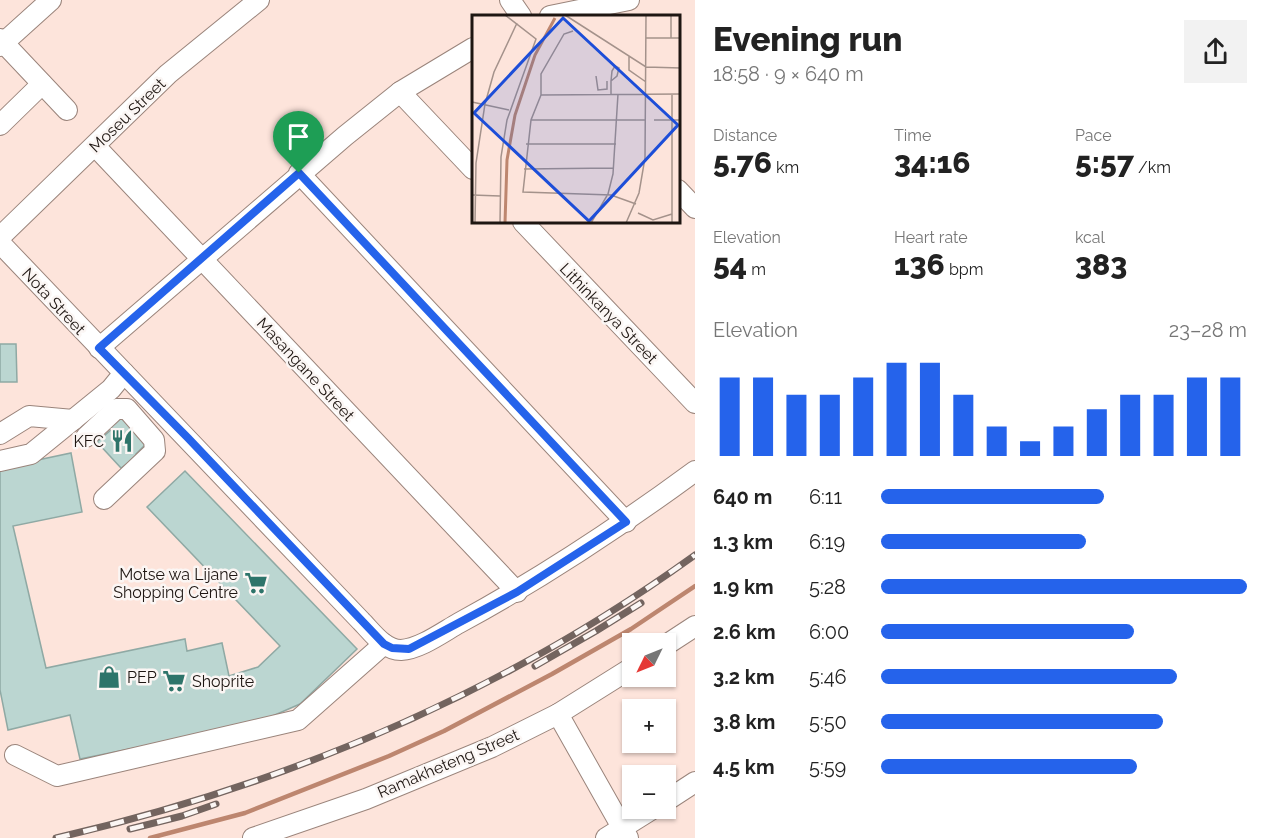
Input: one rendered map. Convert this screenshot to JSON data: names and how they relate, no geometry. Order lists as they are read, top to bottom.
{
  "streets": {
    "street": [
      "Moseu Street",
      "Nota Street",
      "Lithinkanya Street",
      "Masangane Street",
      "Ramakheteng Street"
    ]
  },
  "crossings": [
    ["Moseu Street", "Masangane Street"]
  ],
  "places": {
    "restaurant": ["KFC"],
    "supermarket": ["Motse wa Lijane Shopping Centre", "Shoprite"],
    "shop": ["PEP"]
  },
  "north": "bottom left",
  "page": {
    "heading": ["Evening run", "18:58 · 9 × 640 m"],
    "stats": [
      ["Distance", "5.76 km"],
      ["Time", "34:16"],
      ["Pace", "5:57 /km"],
      ["Elevation", "54 m"],
      ["Heart rate", "136 bpm"],
      ["kcal", "383"]
    ],
    "chart": ["Elevation", "23–28 m"],
    "list": [
      {
        "name": "640 m",
        "note": "6:11"
      },
      {
        "name": "1.3 km",
        "note": "6:19"
      },
      {
        "name": "1.9 km",
        "note": "5:28"
      },
      {
        "name": "2.6 km",
        "note": "6:00"
      },
      {
        "name": "3.2 km",
        "note": "5:46"
      },
      {
        "name": "3.8 km",
        "note": "5:50"
      },
      {
        "name": "4.5 km",
        "note": "5:59"
      }
    ],
    "map_buttons": ["+", "−"]
  }
}
